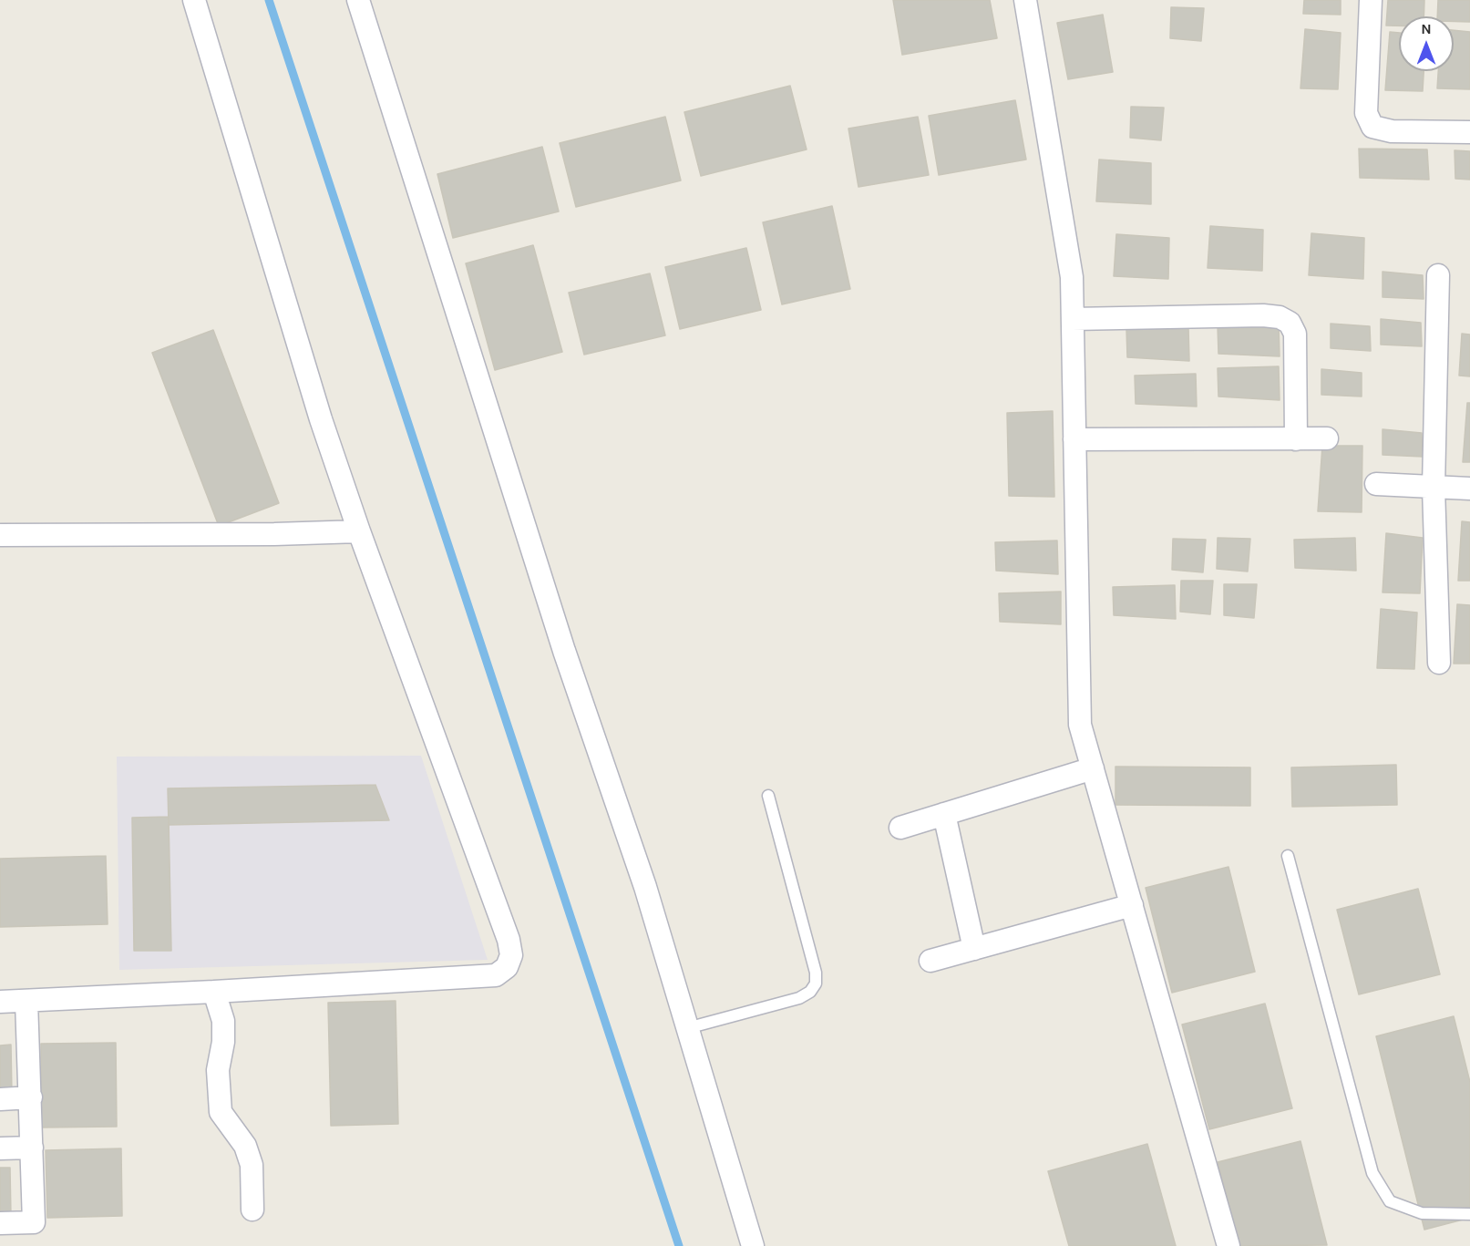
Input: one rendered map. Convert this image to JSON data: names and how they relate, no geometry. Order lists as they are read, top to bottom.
{
  "north": "top"
}
